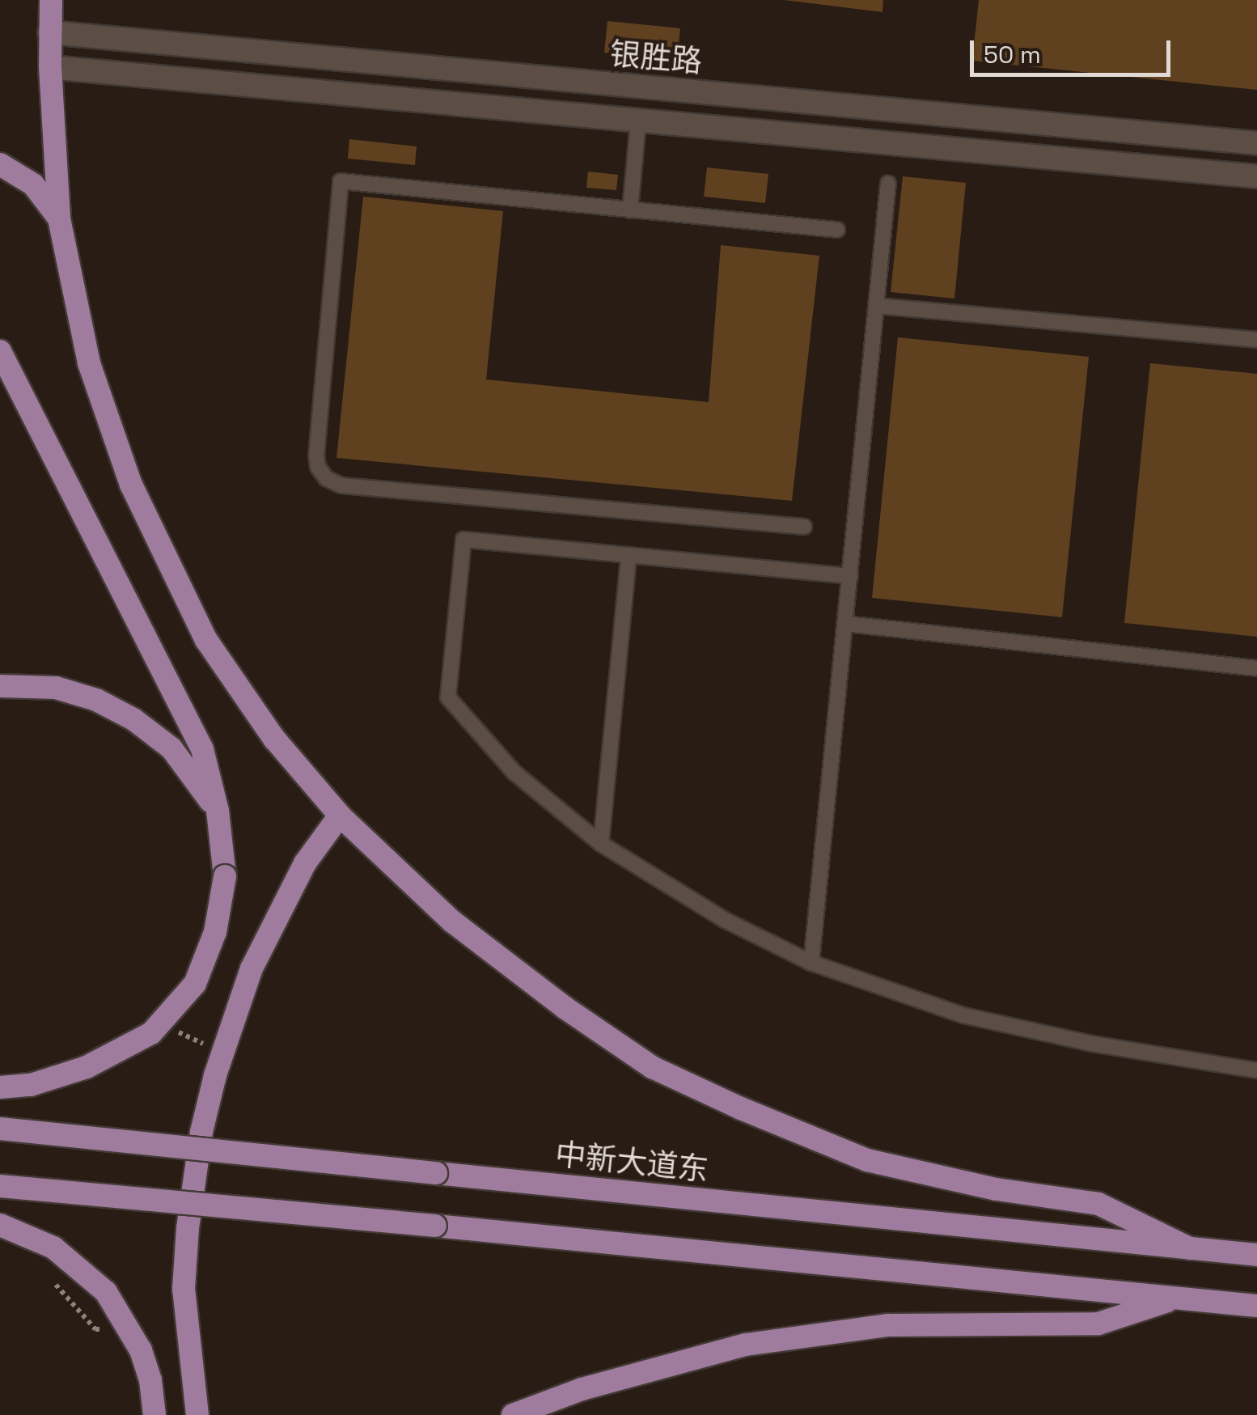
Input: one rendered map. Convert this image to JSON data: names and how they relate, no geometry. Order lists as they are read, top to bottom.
{
  "streets": {
    "main road": ["中新大道东"],
    "street": ["银胜路"]
  },
  "scale_bar": "50 m"
}
